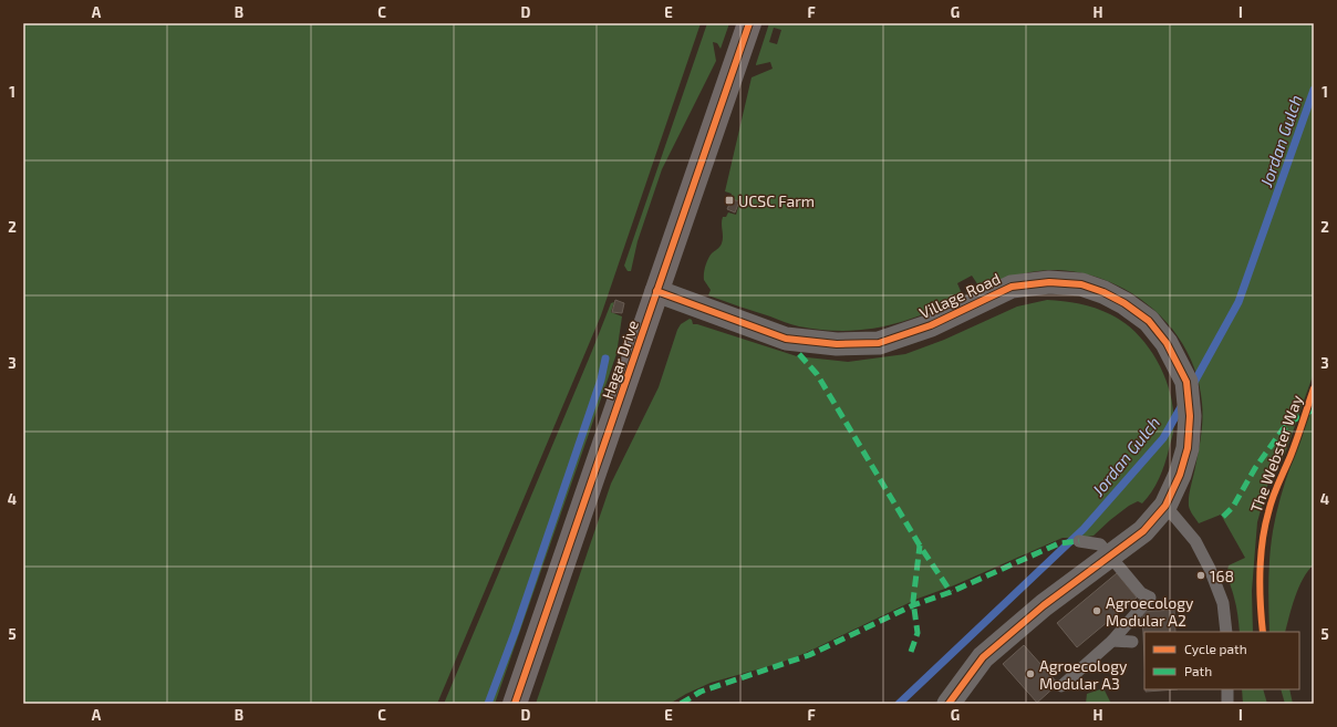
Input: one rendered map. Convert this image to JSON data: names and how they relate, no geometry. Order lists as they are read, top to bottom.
{
  "streets": {
    "main road": ["Hagar Drive"],
    "street": ["Village Road"],
    "cycle path": ["The Webster Way"]
  },
  "crossings": [
    ["Village Road", "Hagar Drive"]
  ],
  "water": ["Jordan Gulch"],
  "places": {
    "transit": ["UCSC Farm"],
    "other": ["168", "Agroecology Modular A2", "Agroecology Modular A3"]
  },
  "legend": ["Cycle path", "Path"],
  "grid": {
    "columns": [
      "A",
      "B",
      "C",
      "D",
      "E",
      "F",
      "G",
      "H",
      "I"
    ],
    "rows": [
      "1",
      "2",
      "3",
      "4",
      "5"
    ]
  }
}
